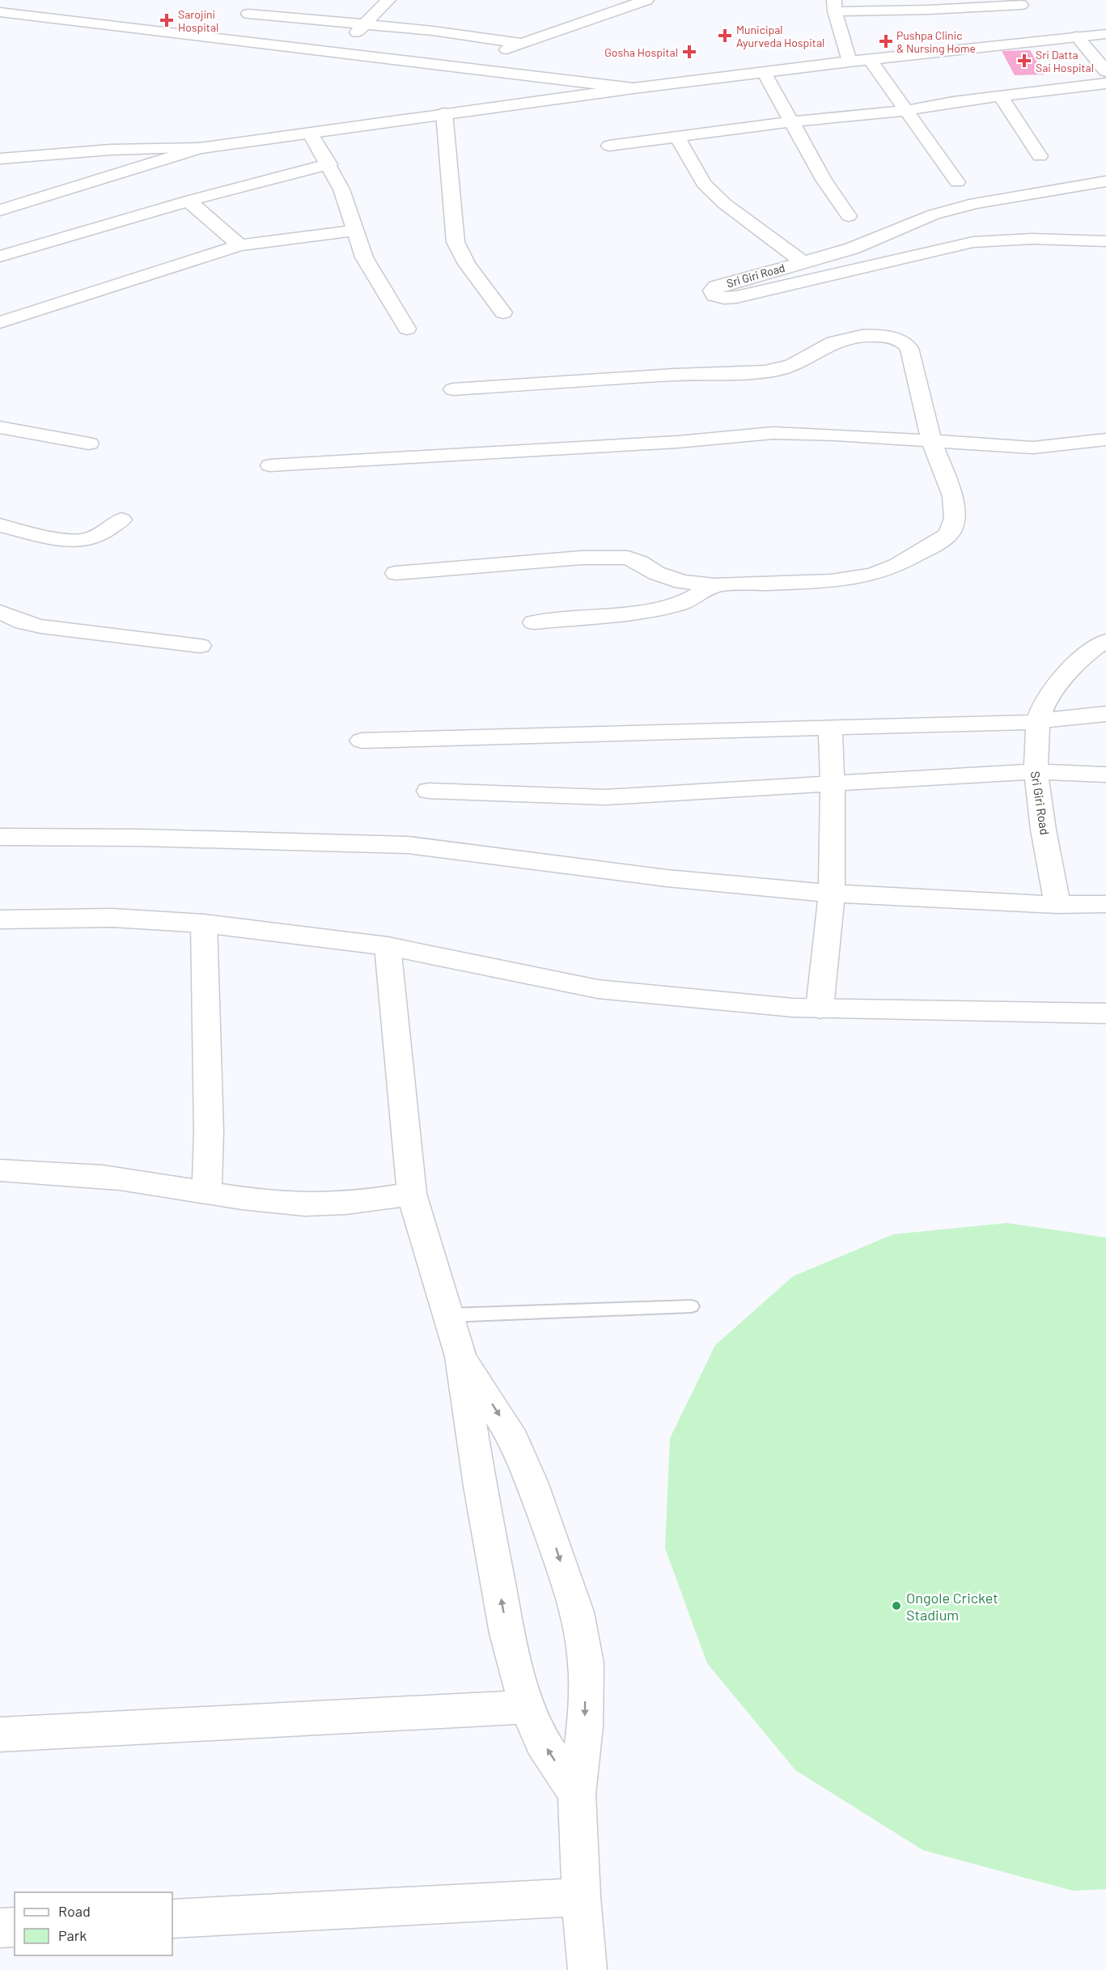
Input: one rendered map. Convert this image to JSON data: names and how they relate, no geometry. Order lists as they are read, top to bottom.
{
  "streets": {
    "street": ["Sri Giri Road"]
  },
  "places": {
    "health": [
      "Sarojini Hospital",
      "Municipal Ayurveda Hospital",
      "Pushpa Clinic & Nursing Home",
      "Gosha Hospital",
      "Sri Datta Sai Hospital"
    ],
    "other": ["Ongole Cricket Stadium"]
  },
  "legend": ["Road", "Park"]
}
